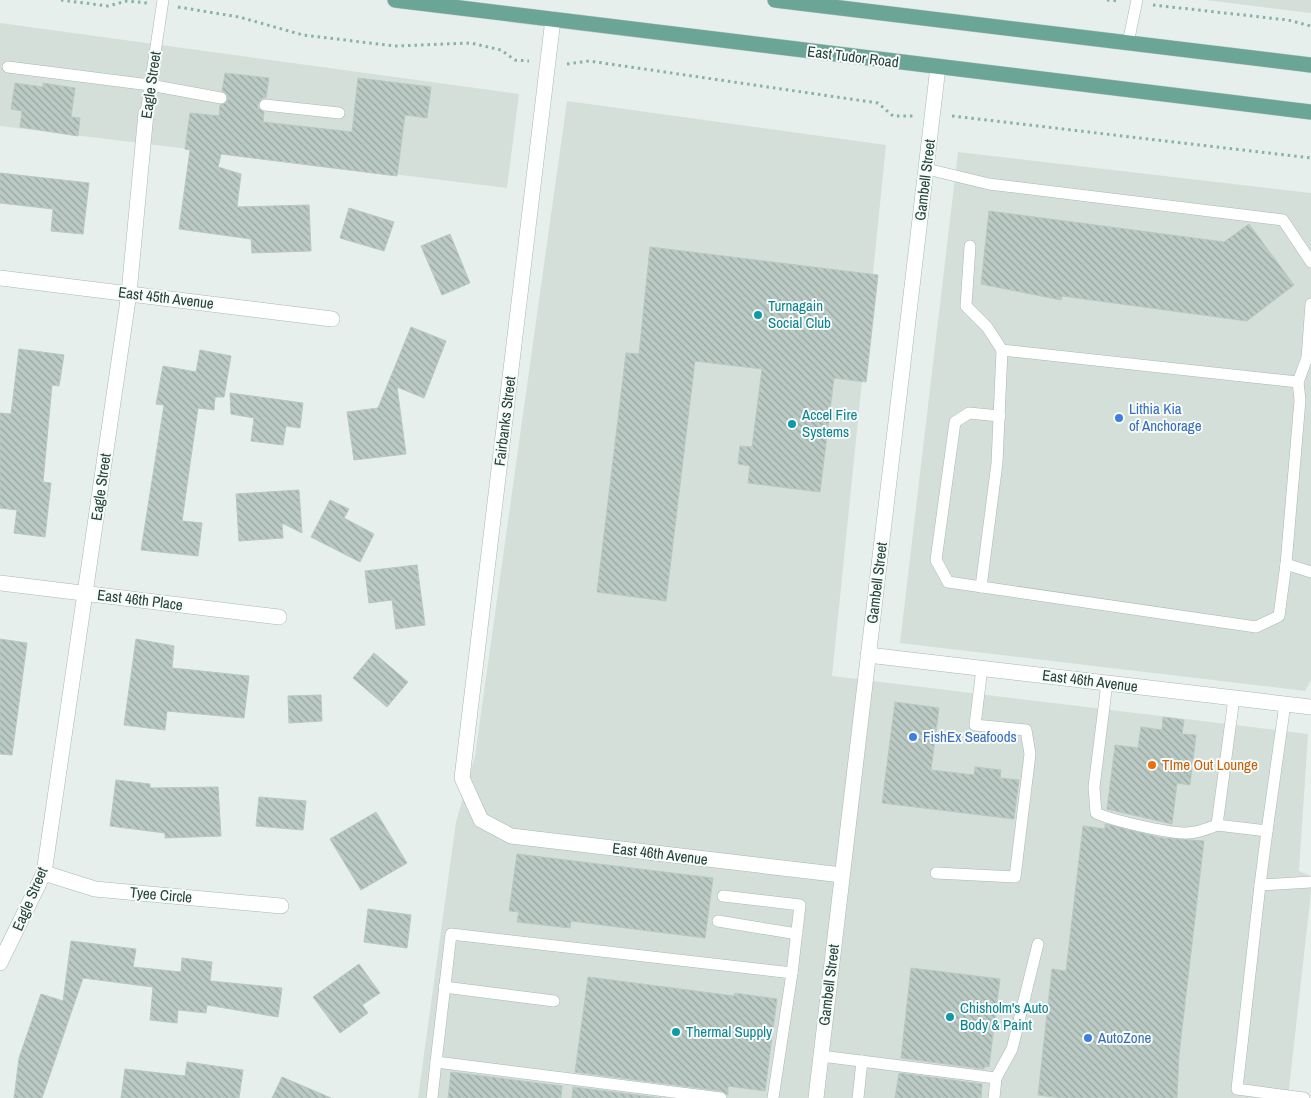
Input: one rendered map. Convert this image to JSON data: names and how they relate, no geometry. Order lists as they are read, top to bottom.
{
  "streets": {
    "main road": ["East Tudor Road"],
    "street": [
      "Eagle Street",
      "Gambell Street",
      "East 45th Avenue",
      "Fairbanks Street",
      "East 46th Place",
      "East 46th Avenue",
      "Tyee Circle"
    ]
  },
  "crossings": [
    ["East Tudor Road", "Gambell Street"],
    ["East Tudor Road", "Fairbanks Street"],
    ["Eagle Street", "East 45th Avenue"],
    ["Eagle Street", "East 46th Place"],
    ["Eagle Street", "Tyee Circle"],
    ["Gambell Street", "East 46th Avenue"],
    ["Fairbanks Street", "East 46th Avenue"]
  ],
  "places": [
    "Turnagain Social Club",
    "Lithia Kia of Anchorage",
    "Accel Fire Systems",
    "FishEx Seafoods",
    "TIme Out Lounge",
    "Chisholm's Auto Body & Paint",
    "Thermal Supply",
    "AutoZone"
  ]
}
